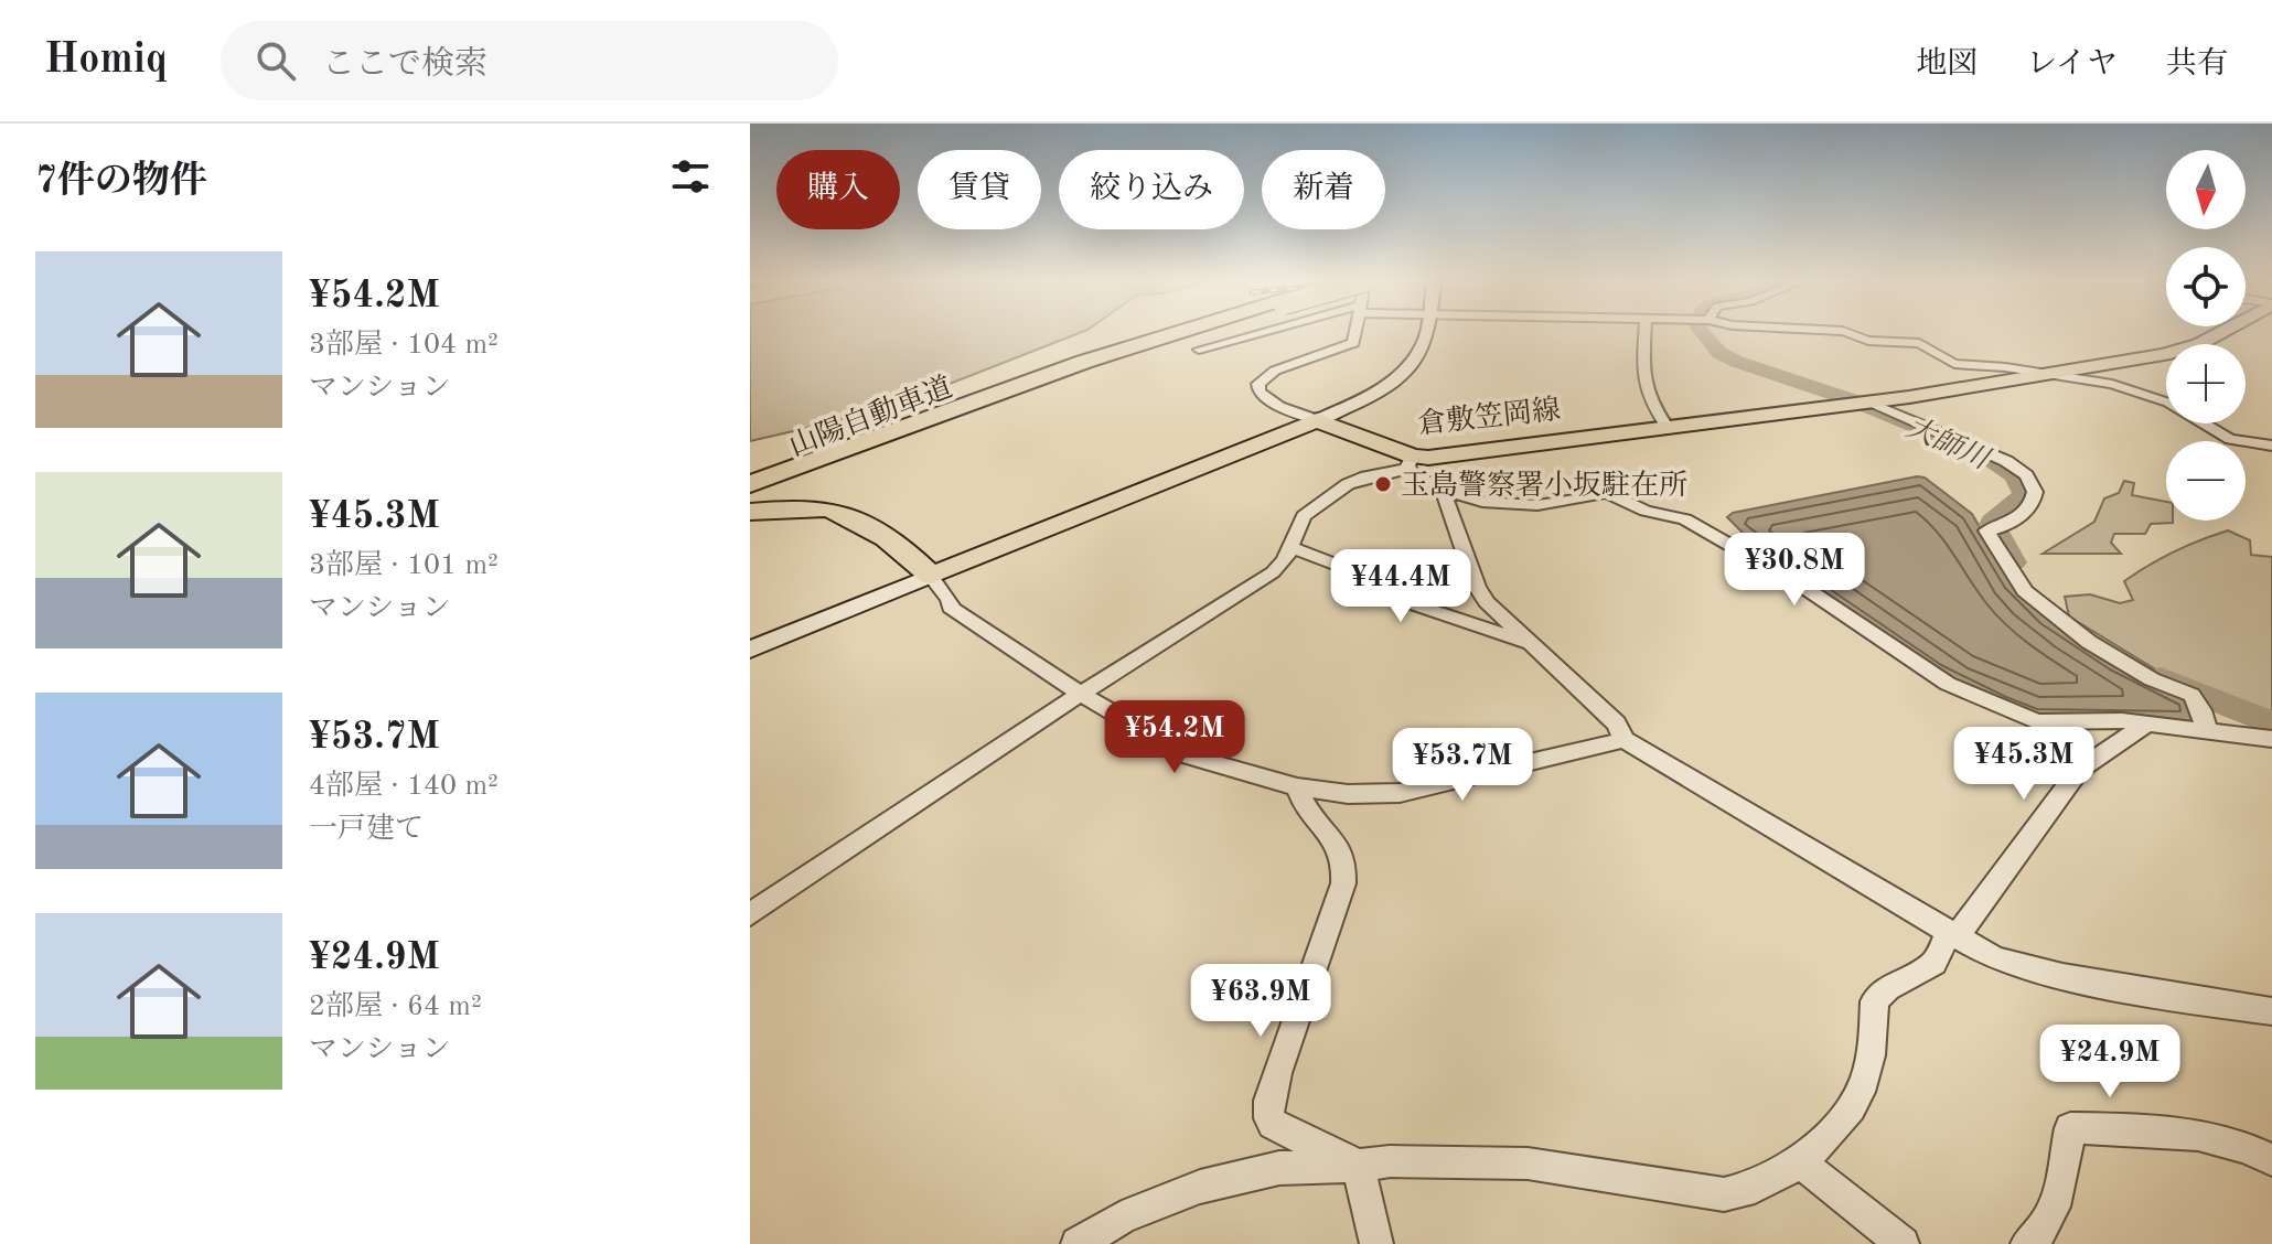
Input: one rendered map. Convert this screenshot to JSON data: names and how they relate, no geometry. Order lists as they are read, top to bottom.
{
  "streets": {
    "highway": ["山陽自動車道"],
    "main road": ["倉敷笠岡線"]
  },
  "water": ["大師川"],
  "places": ["玉島警察署小坂駐在所"],
  "north": "bottom",
  "page": {
    "header": "Homiq",
    "search": "ここで検索",
    "nav": ["地図", "レイヤ", "共有"],
    "heading": "7件の物件",
    "map_buttons": ["+", "−"],
    "chip": [
      "購入",
      "賃貸",
      "絞り込み",
      "新着"
    ],
    "list": [
      {
        "name": "¥54.2M",
        "note": "3部屋 · 104 m² · マンション"
      },
      {
        "name": "¥45.3M",
        "note": "3部屋 · 101 m² · マンション"
      },
      {
        "name": "¥53.7M",
        "note": "4部屋 · 140 m² · 一戸建て"
      },
      {
        "name": "¥24.9M",
        "note": "2部屋 · 64 m² · マンション"
      }
    ],
    "price": [
      "¥30.8M",
      "¥44.4M",
      "¥54.2M",
      "¥45.3M",
      "¥53.7M",
      "¥63.9M",
      "¥24.9M"
    ]
  }
}
